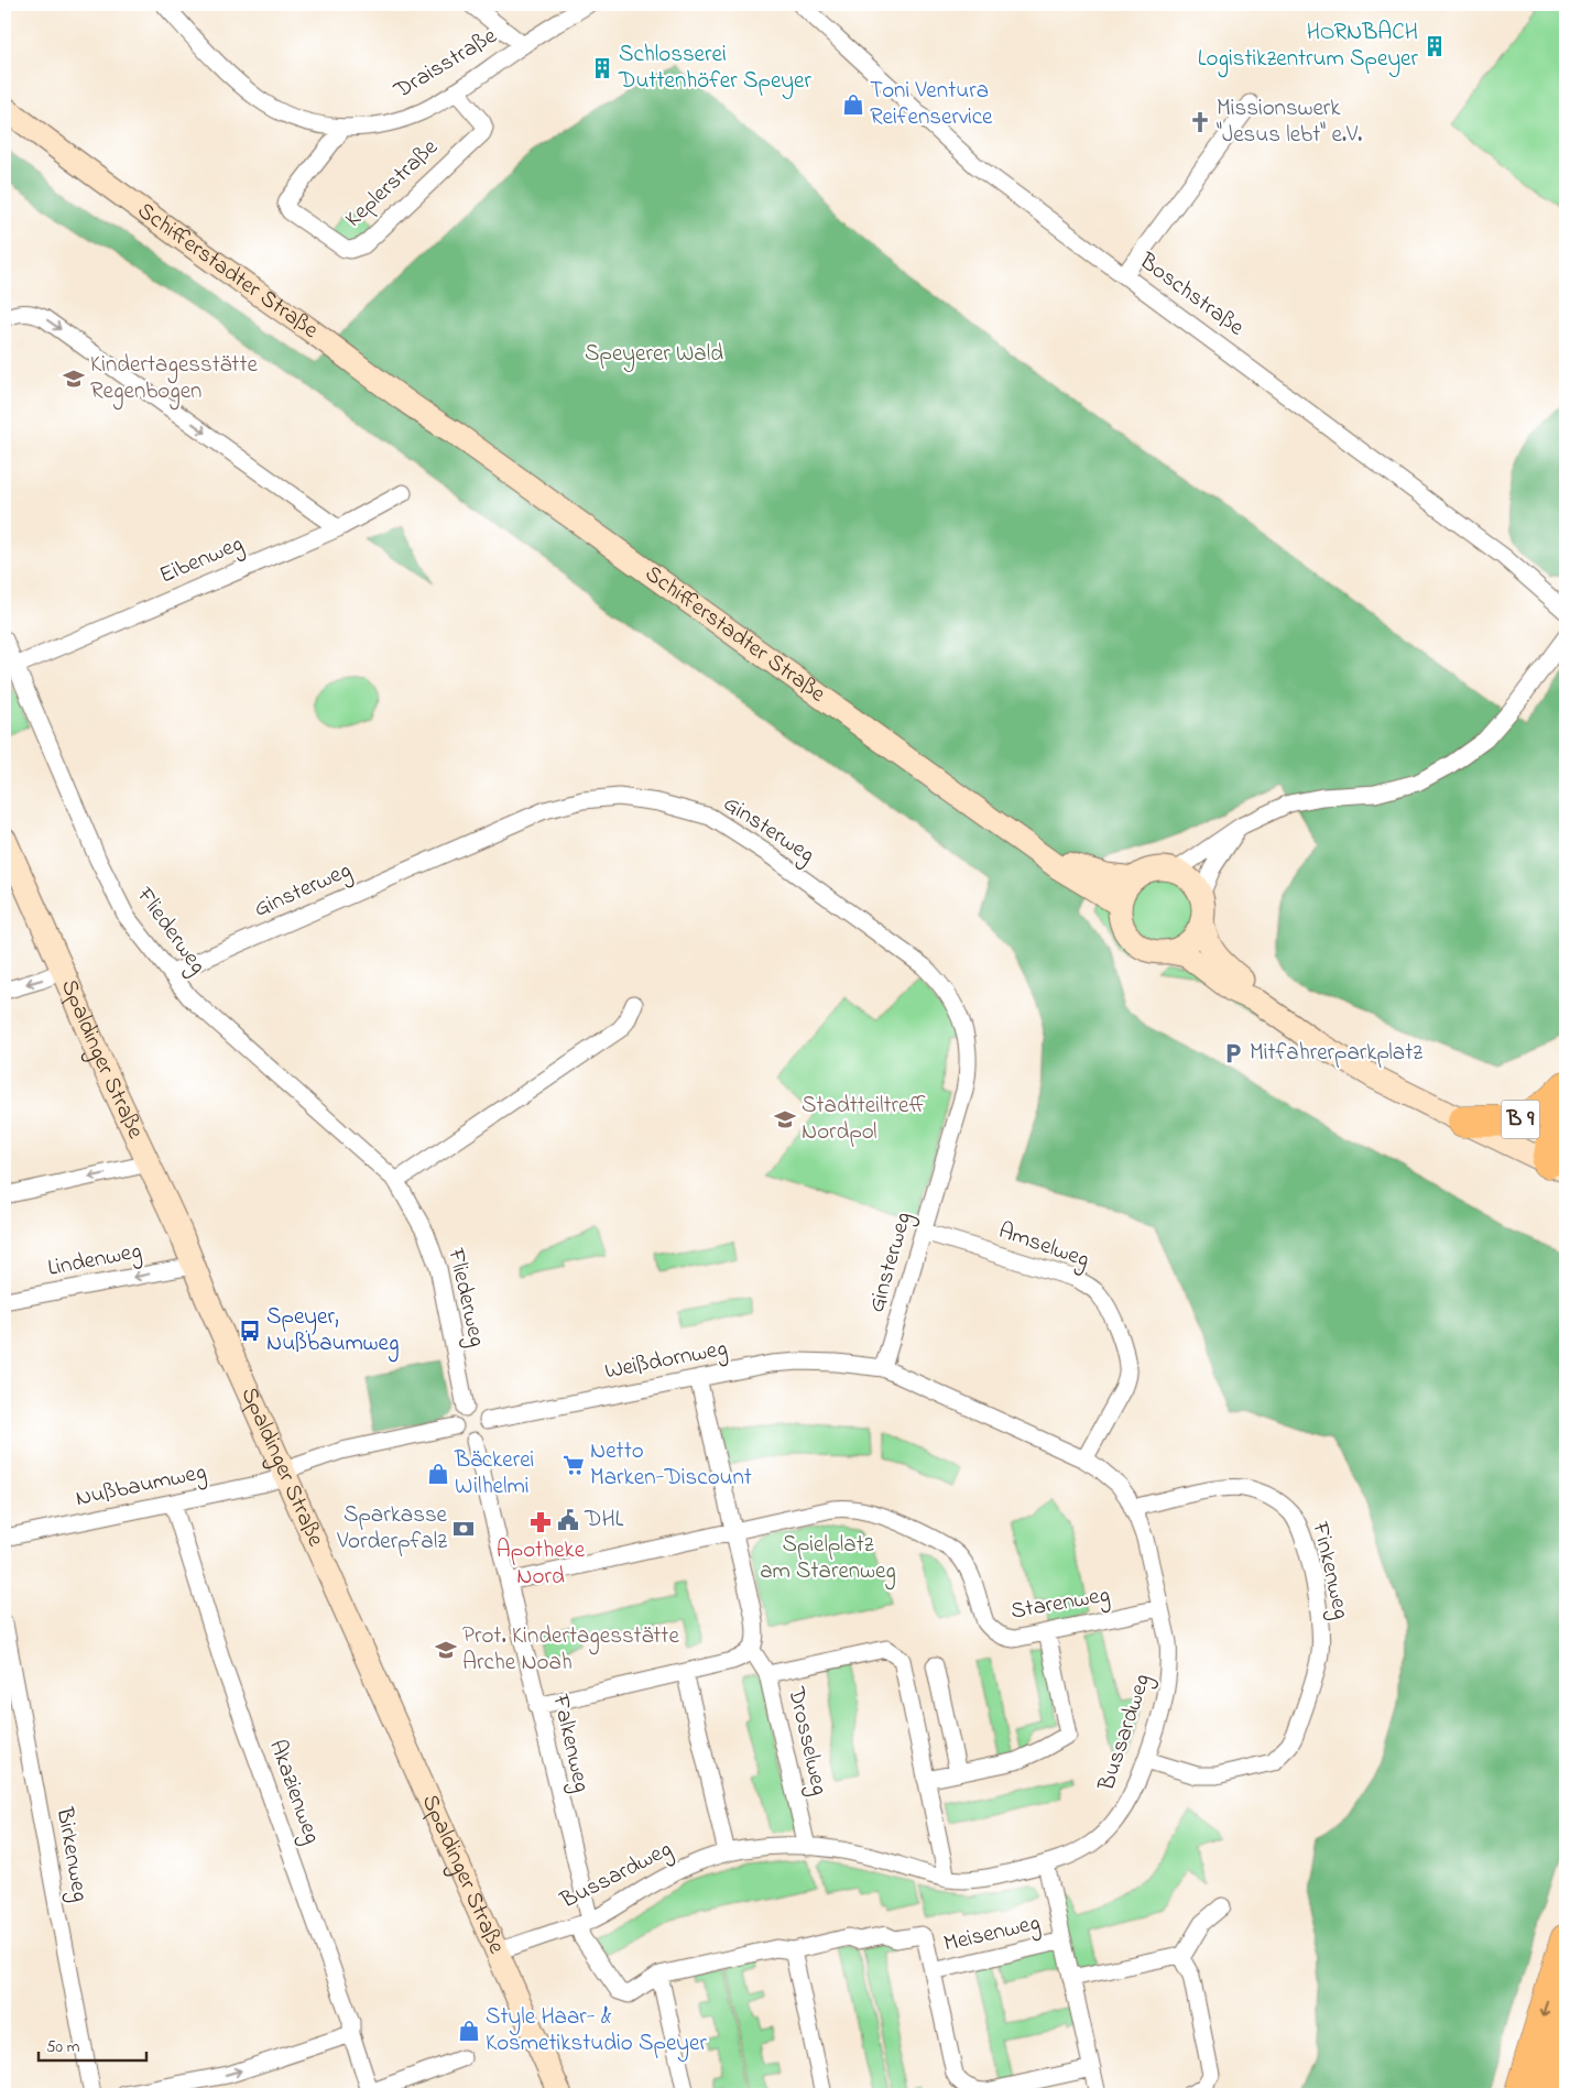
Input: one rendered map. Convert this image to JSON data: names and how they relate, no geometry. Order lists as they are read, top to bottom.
{
  "streets": {
    "highway": ["B 9"],
    "main road": ["Schifferstadter Straße", "Spaldinger Straße"],
    "street": [
      "Draisstraße",
      "Keplerstraße",
      "Boschstraße",
      "Eibenweg",
      "Ginsterweg",
      "Fliederweg",
      "Amselweg",
      "Lindenweg",
      "Weißdornweg",
      "Nußbaumweg",
      "Finkenweg",
      "Starenweg",
      "Bussardweg",
      "Drosselweg",
      "Falkenweg",
      "Akazienweg",
      "Birkenweg",
      "Meisenweg"
    ]
  },
  "crossings": [
    ["Draisstraße", "Keplerstraße"],
    ["Eibenweg", "Fliederweg"],
    ["Ginsterweg", "Fliederweg"],
    ["Ginsterweg", "Amselweg"],
    ["Ginsterweg", "Weißdornweg"],
    ["Ginsterweg", "Bussardweg"],
    ["Fliederweg", "Weißdornweg"],
    ["Fliederweg", "Falkenweg"],
    ["Spaldinger Straße", "Lindenweg"],
    ["Spaldinger Straße", "Nußbaumweg"],
    ["Spaldinger Straße", "Bussardweg"],
    ["Amselweg", "Bussardweg"],
    ["Weißdornweg", "Bussardweg"],
    ["Weißdornweg", "Falkenweg"],
    ["Nußbaumweg", "Akazienweg"],
    ["Finkenweg", "Bussardweg"],
    ["Starenweg", "Bussardweg"],
    ["Starenweg", "Falkenweg"],
    ["Bussardweg", "Drosselweg"],
    ["Bussardweg", "Falkenweg"],
    ["Bussardweg", "Meisenweg"]
  ],
  "parks": ["Speyerer Wald", "Spielplatz am Starenweg"],
  "places": {
    "building": ["HORNBACH Logistikzentrum Speyer", "Schlosserei Duttenhöfer Speyer"],
    "shop": ["Toni Ventura Reifenservice", "Bäckerei Wilhelmi", "Style Haar- & Kosmetikstudio Speyer"],
    "church": ["Missionswerk \"Jesus lebt\" e.V."],
    "school or university": ["Kindertagesstätte Regenbogen", "Stadtteiltreff Nordpol", "Prot. Kindertagesstätte Arche Noah"],
    "parking": ["Mitfahrerparkplatz"],
    "bus stop": ["Speyer, Nußbaumweg"],
    "supermarket": ["Netto Marken-Discount"],
    "public building": ["DHL"],
    "pharmacy": ["Apotheke Nord"],
    "bank": ["Sparkasse Vorderpfalz"]
  },
  "scale_bar": "50 m"
}
